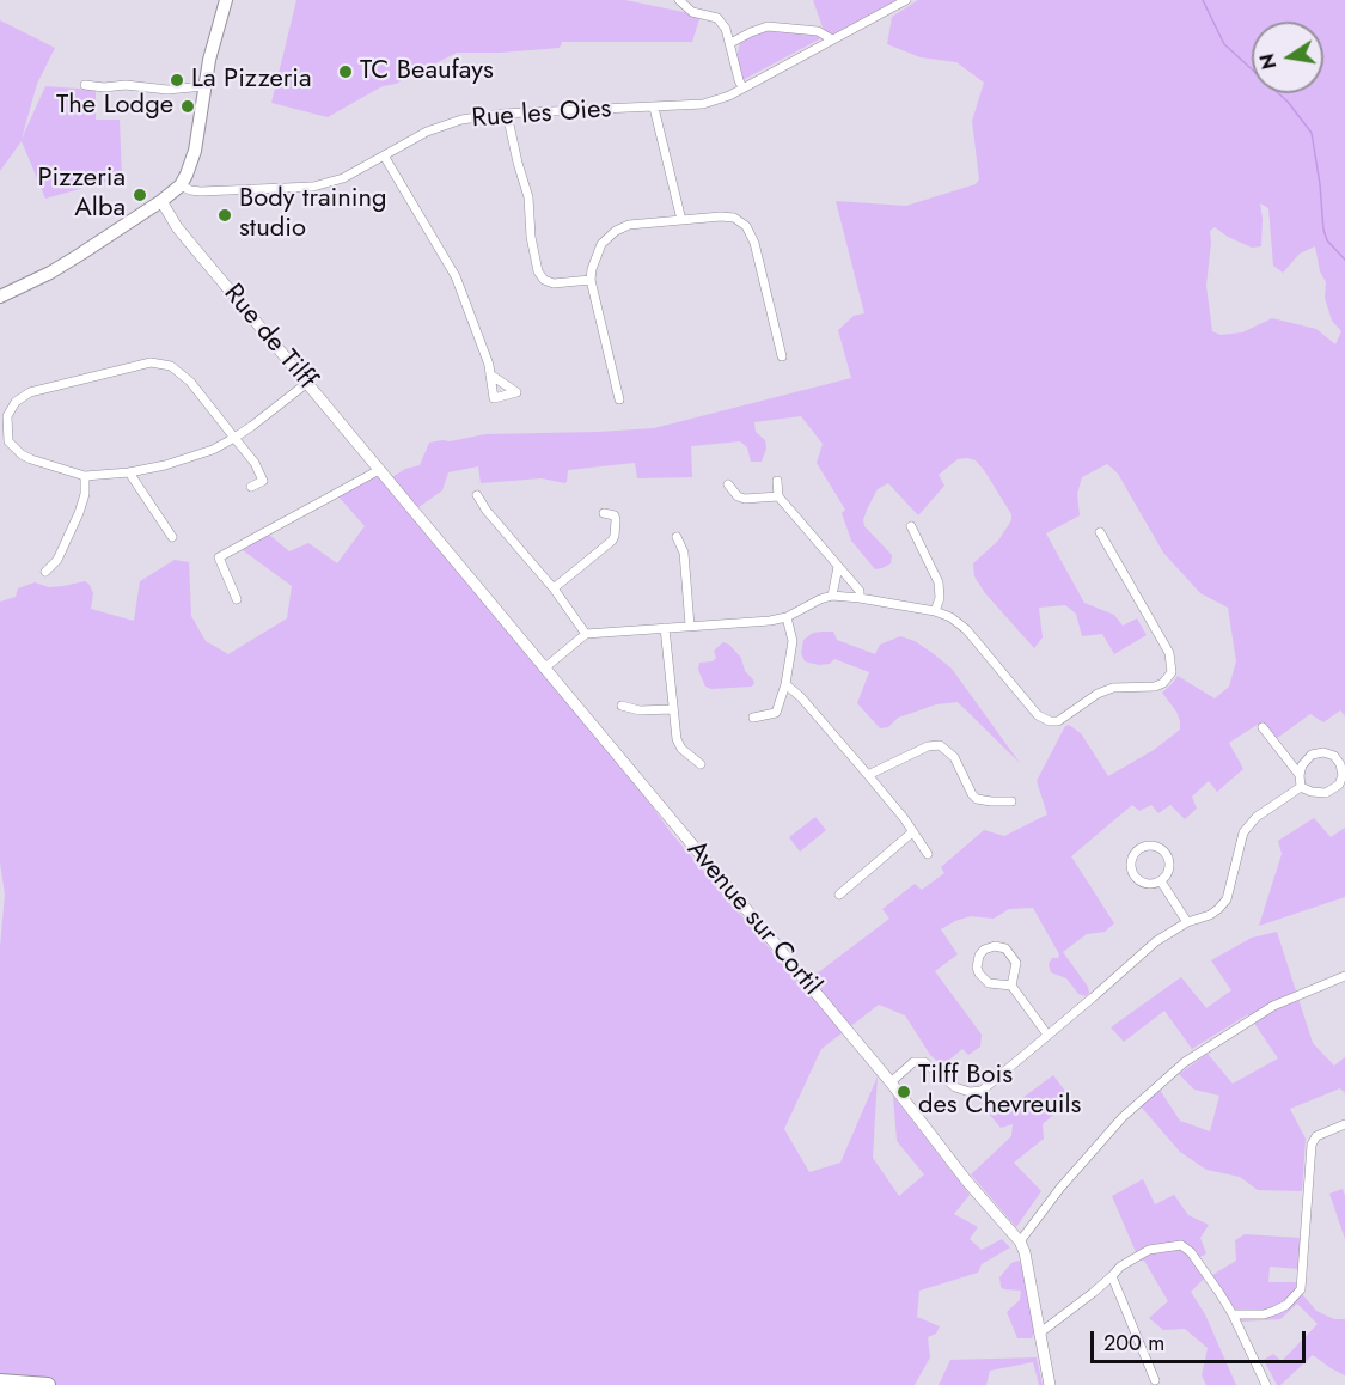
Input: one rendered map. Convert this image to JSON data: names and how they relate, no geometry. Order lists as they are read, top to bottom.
{
  "streets": {
    "main road": ["Rue de Tilff", "Avenue sur Cortil"],
    "street": ["Rue les Oies"]
  },
  "crossings": [
    ["Rue de Tilff", "Avenue sur Cortil"]
  ],
  "places": [
    "TC Beaufays",
    "La Pizzeria",
    "The Lodge",
    "Pizzeria Alba",
    "Body training studio",
    "Tilff Bois des Chevreuils"
  ],
  "scale_bar": "200 m",
  "north": "left"
}
